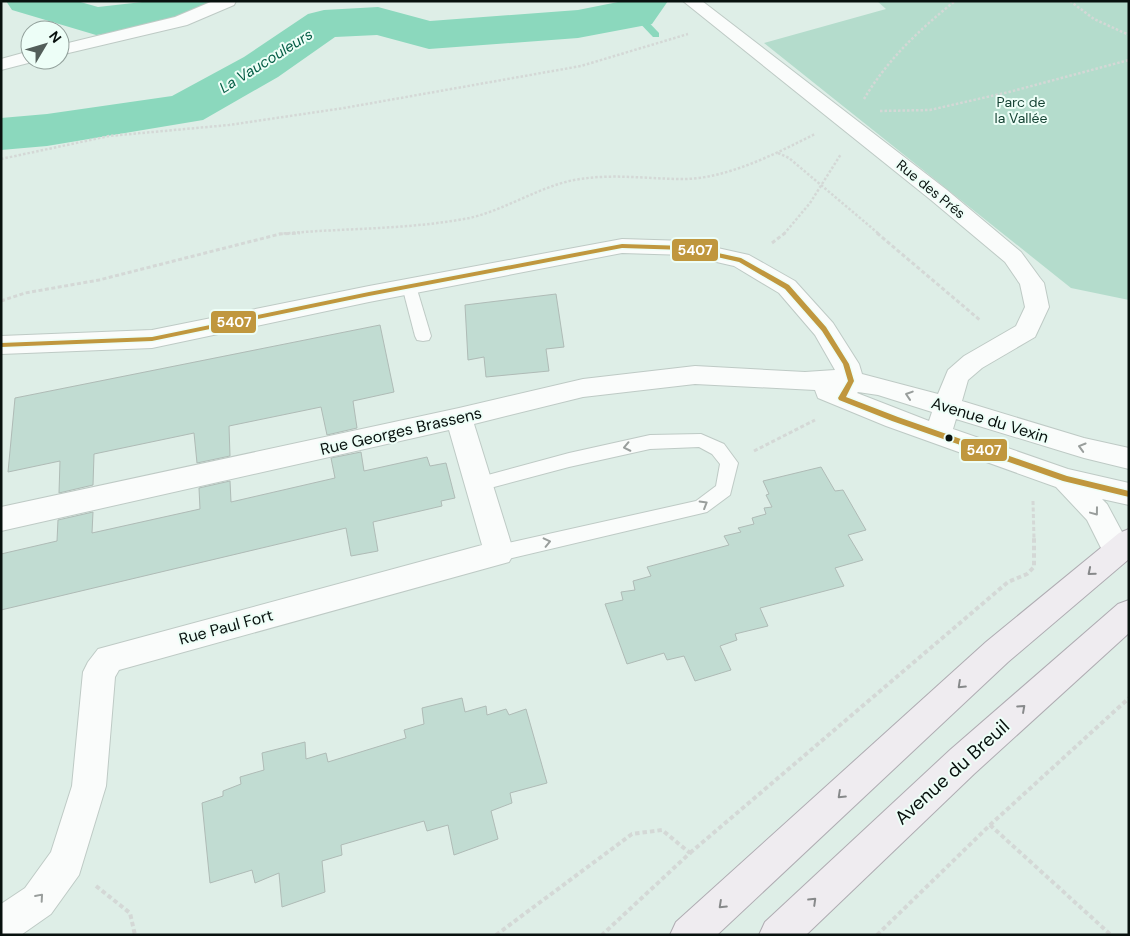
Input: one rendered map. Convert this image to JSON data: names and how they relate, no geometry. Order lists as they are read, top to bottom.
{
  "streets": {
    "main road": ["Avenue du Breuil"],
    "street": [
      "Rue des Prés",
      "Avenue du Vexin",
      "Rue Georges Brassens",
      "Rue Paul Fort"
    ]
  },
  "crossings": [
    ["Rue des Prés", "Avenue du Vexin"],
    ["Avenue du Vexin", "Rue Georges Brassens"]
  ],
  "water": ["La Vaucouleurs"],
  "parks": ["Parc de la Vallée"],
  "lines": ["transit line 5407"],
  "north": "top right"
}
